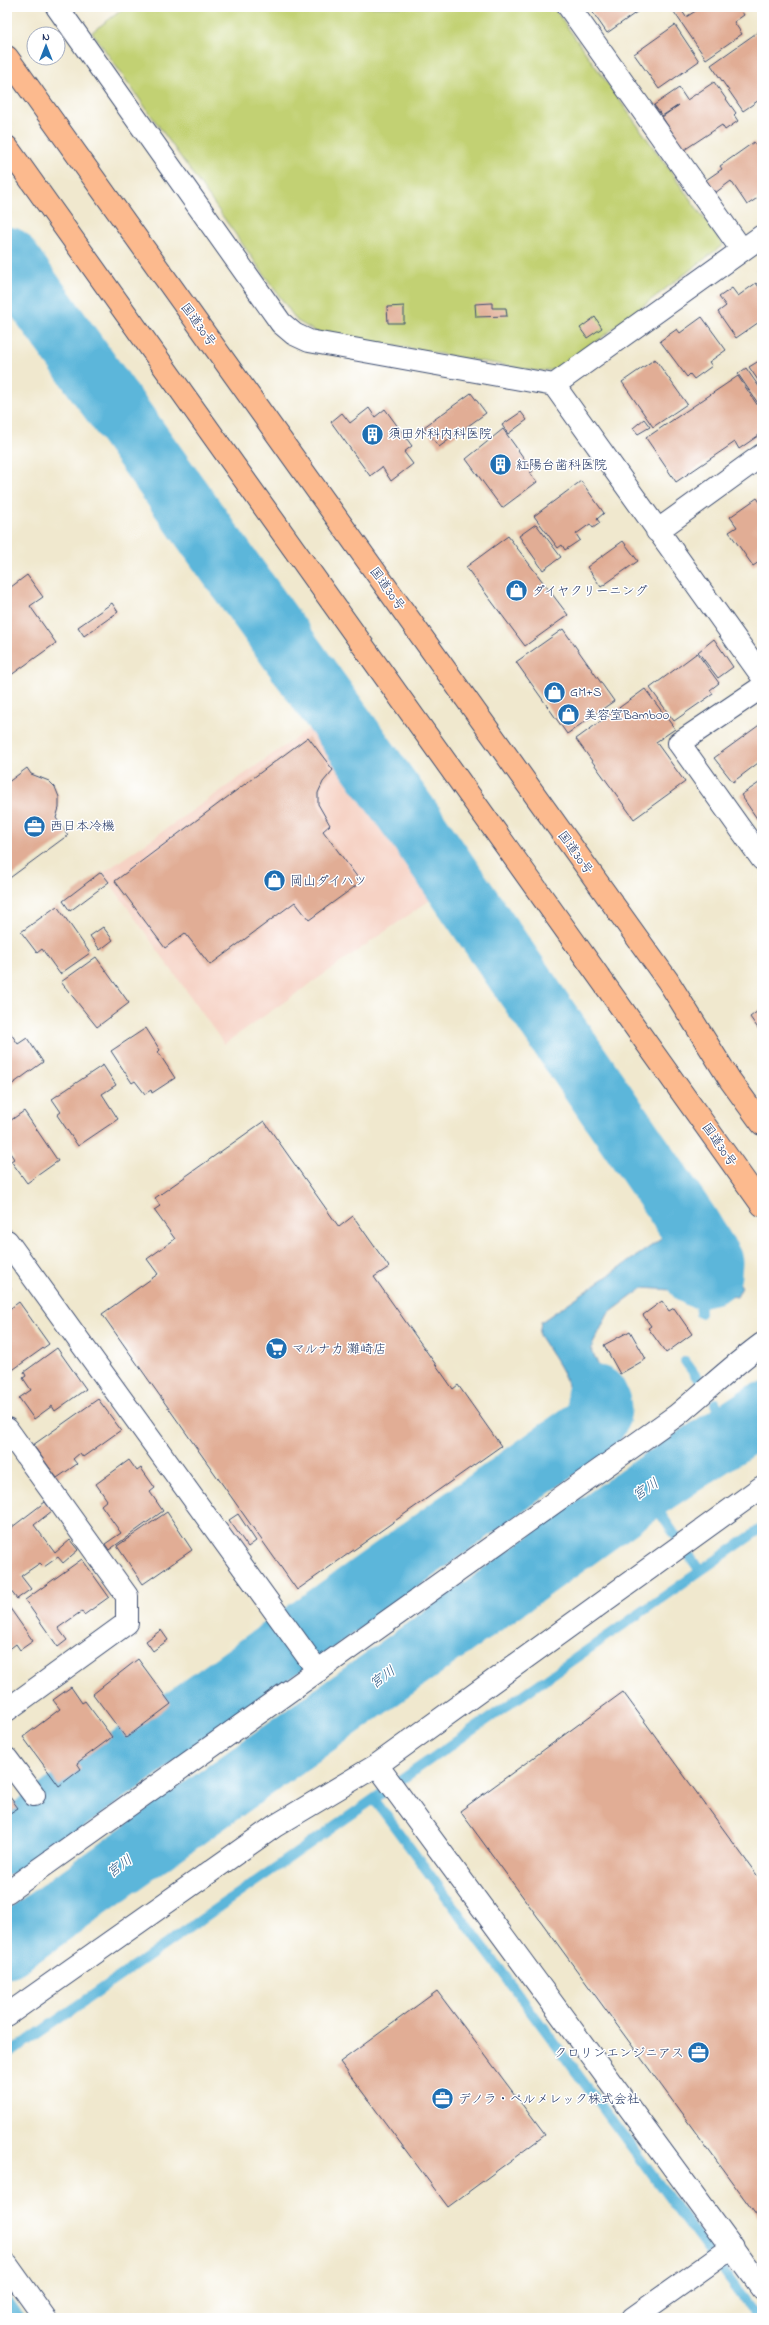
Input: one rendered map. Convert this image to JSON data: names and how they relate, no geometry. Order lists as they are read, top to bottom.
{
  "streets": {
    "highway": ["国道30号"]
  },
  "water": ["宮川"],
  "places": {
    "building": ["須田外科内科医院", "紅陽台歯科医院"],
    "shop": [
      "ダイヤクリーニング",
      "GM+S",
      "美容室Bamboo",
      "岡山ダイハツ"
    ],
    "office": ["西日本冷機", "クロリンエンジニアス", "デノラ・ペルメレック株式会社"],
    "supermarket": ["マルナカ 灘崎店"]
  },
  "north": "top"
}
